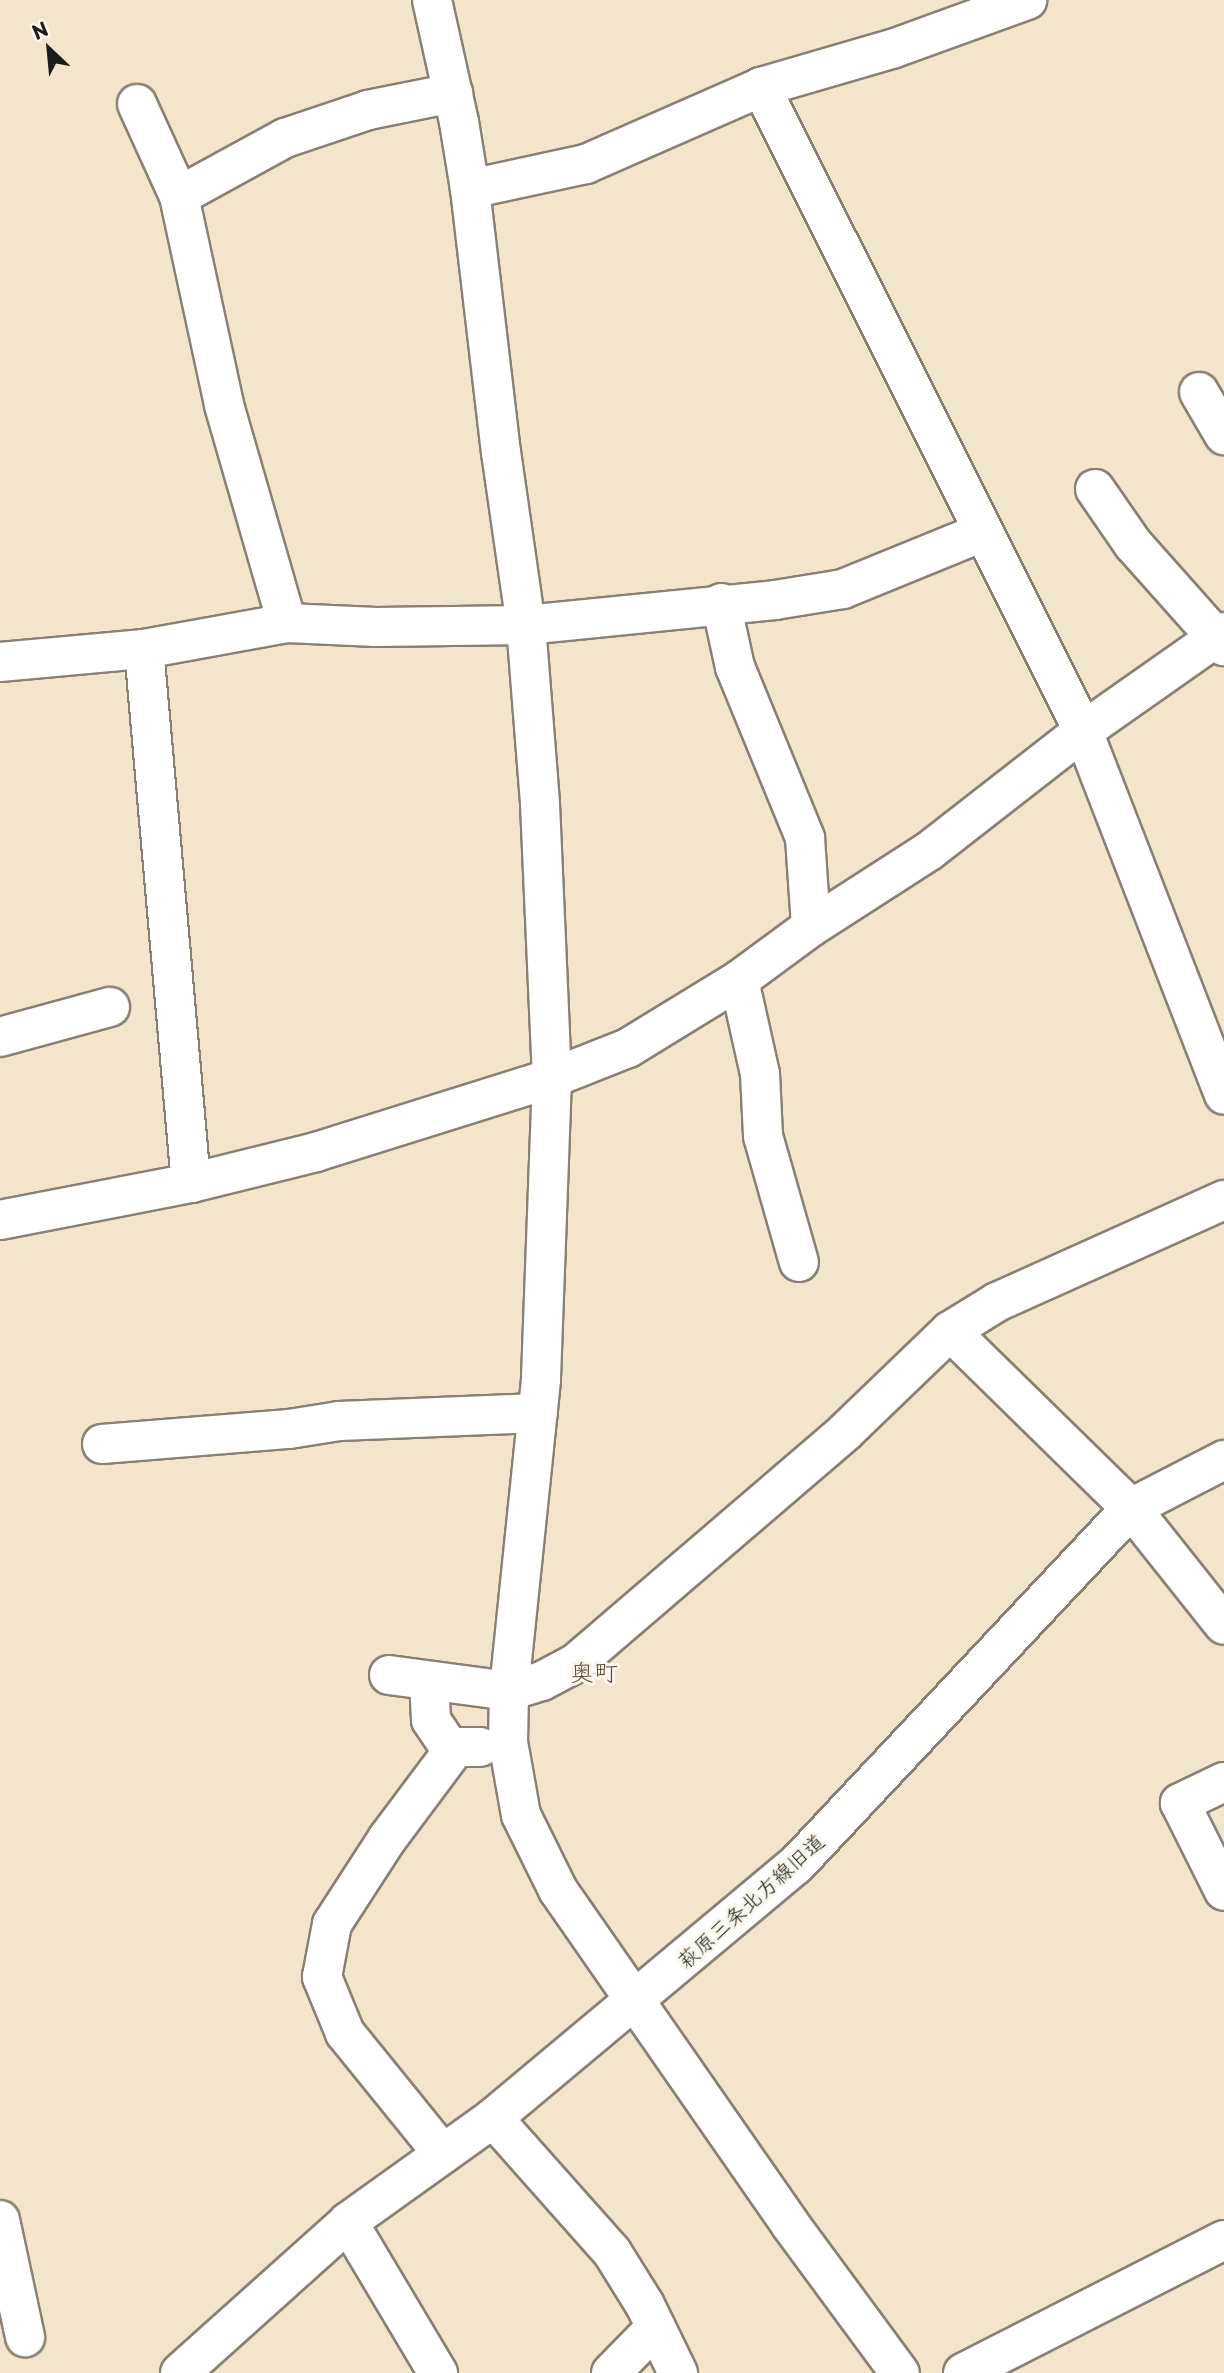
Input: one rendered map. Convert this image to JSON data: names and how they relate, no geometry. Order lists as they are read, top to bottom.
{
  "streets": {
    "street": ["萩原三条北方線旧道"]
  },
  "districts": ["奥町"],
  "north": "top left"
}
